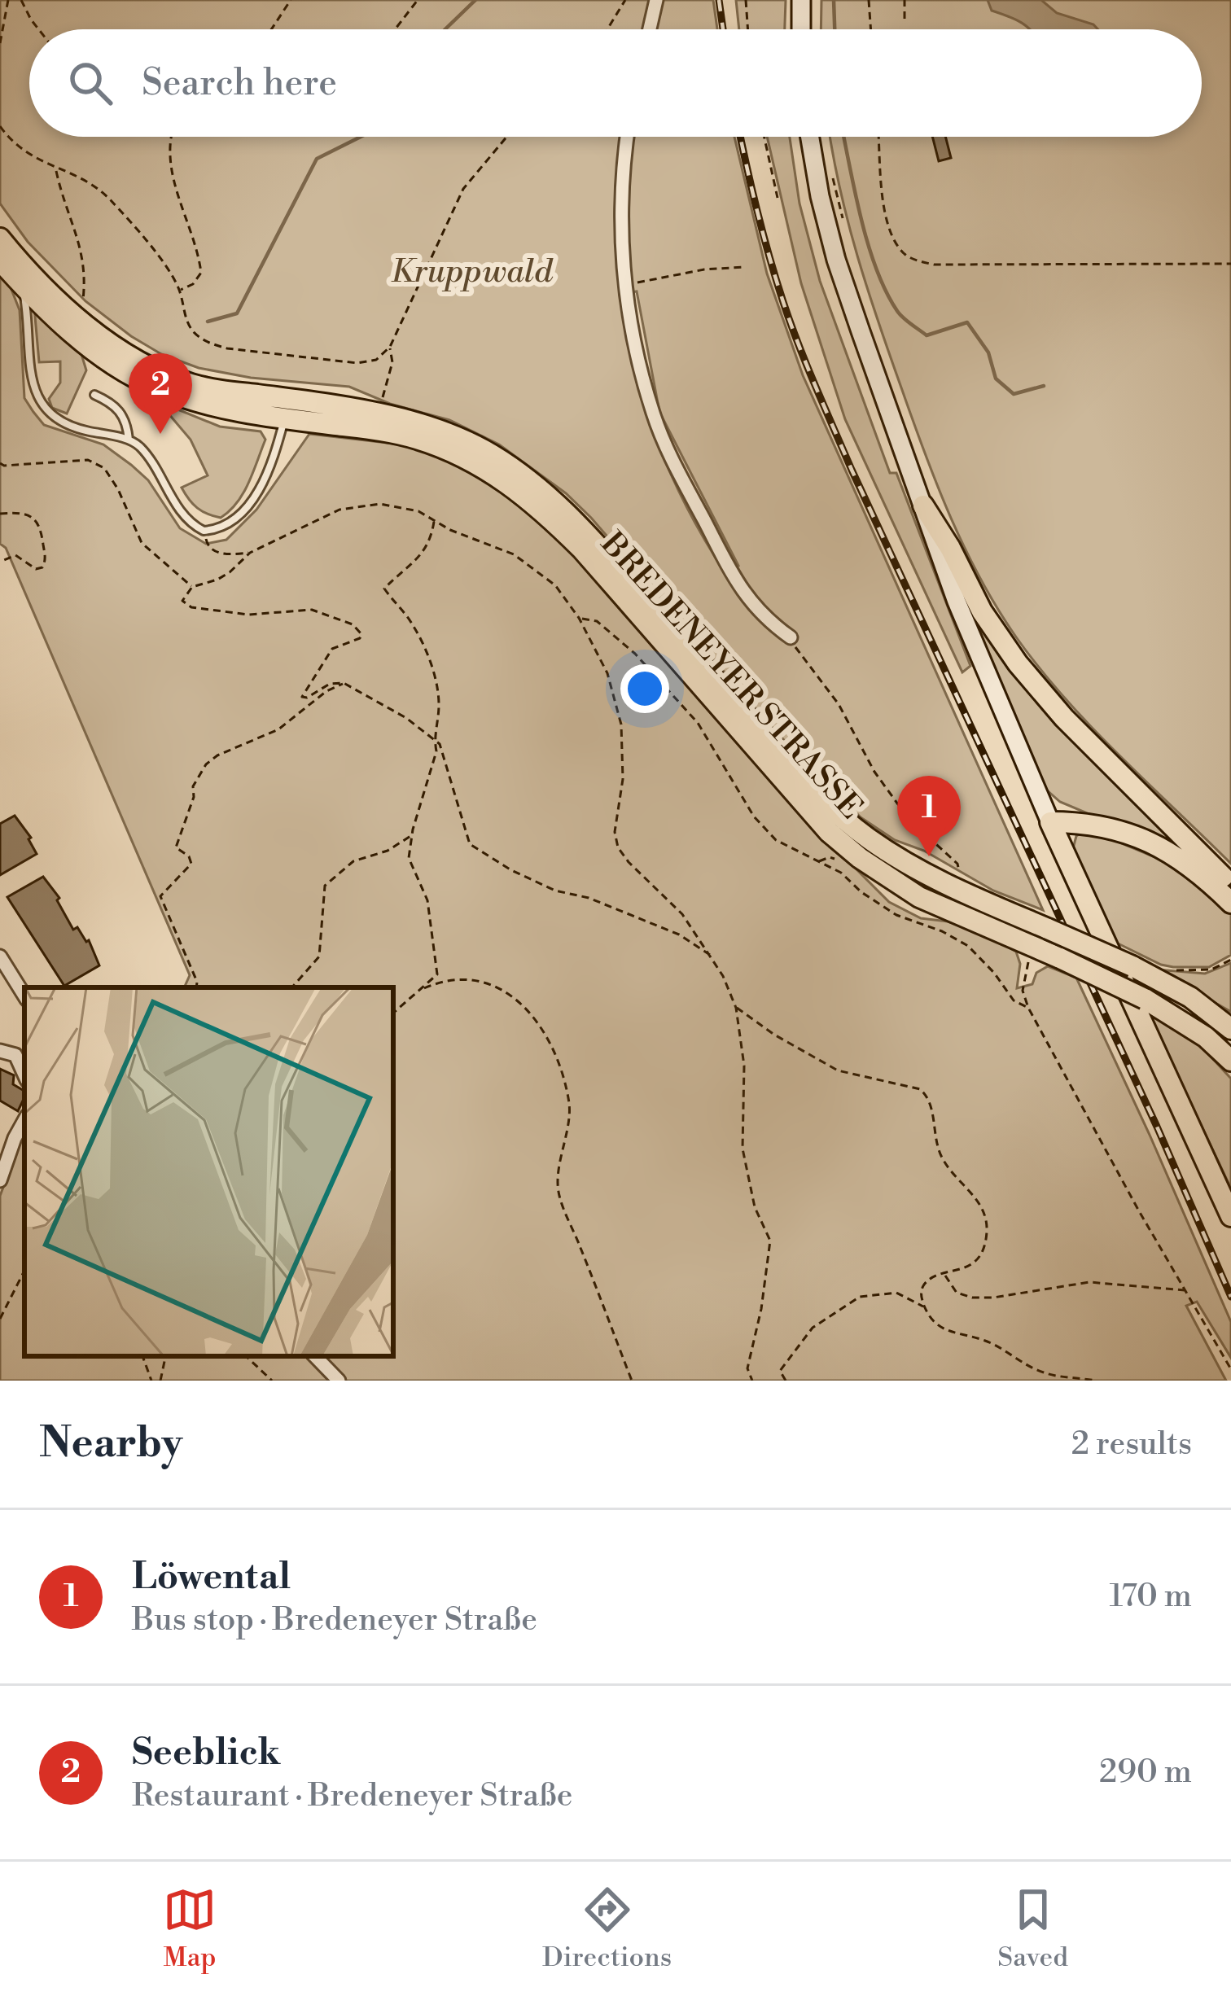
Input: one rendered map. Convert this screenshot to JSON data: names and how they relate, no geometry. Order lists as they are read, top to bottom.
{
  "streets": {
    "main road": ["BREDENEYER STRASSE"]
  },
  "parks": ["Kruppwald"],
  "page": {
    "search": "Search here",
    "pins": ["2", "1"],
    "heading": ["Nearby", "2 results"],
    "list": [
      {
        "mark": "1",
        "name": "Löwental",
        "note": "Bus stop · Bredeneyer Straße",
        "value": "170 m"
      },
      {
        "mark": "2",
        "name": "Seeblick",
        "note": "Restaurant · Bredeneyer Straße",
        "value": "290 m"
      }
    ],
    "nav": ["Map", "Directions", "Saved"]
  }
}
